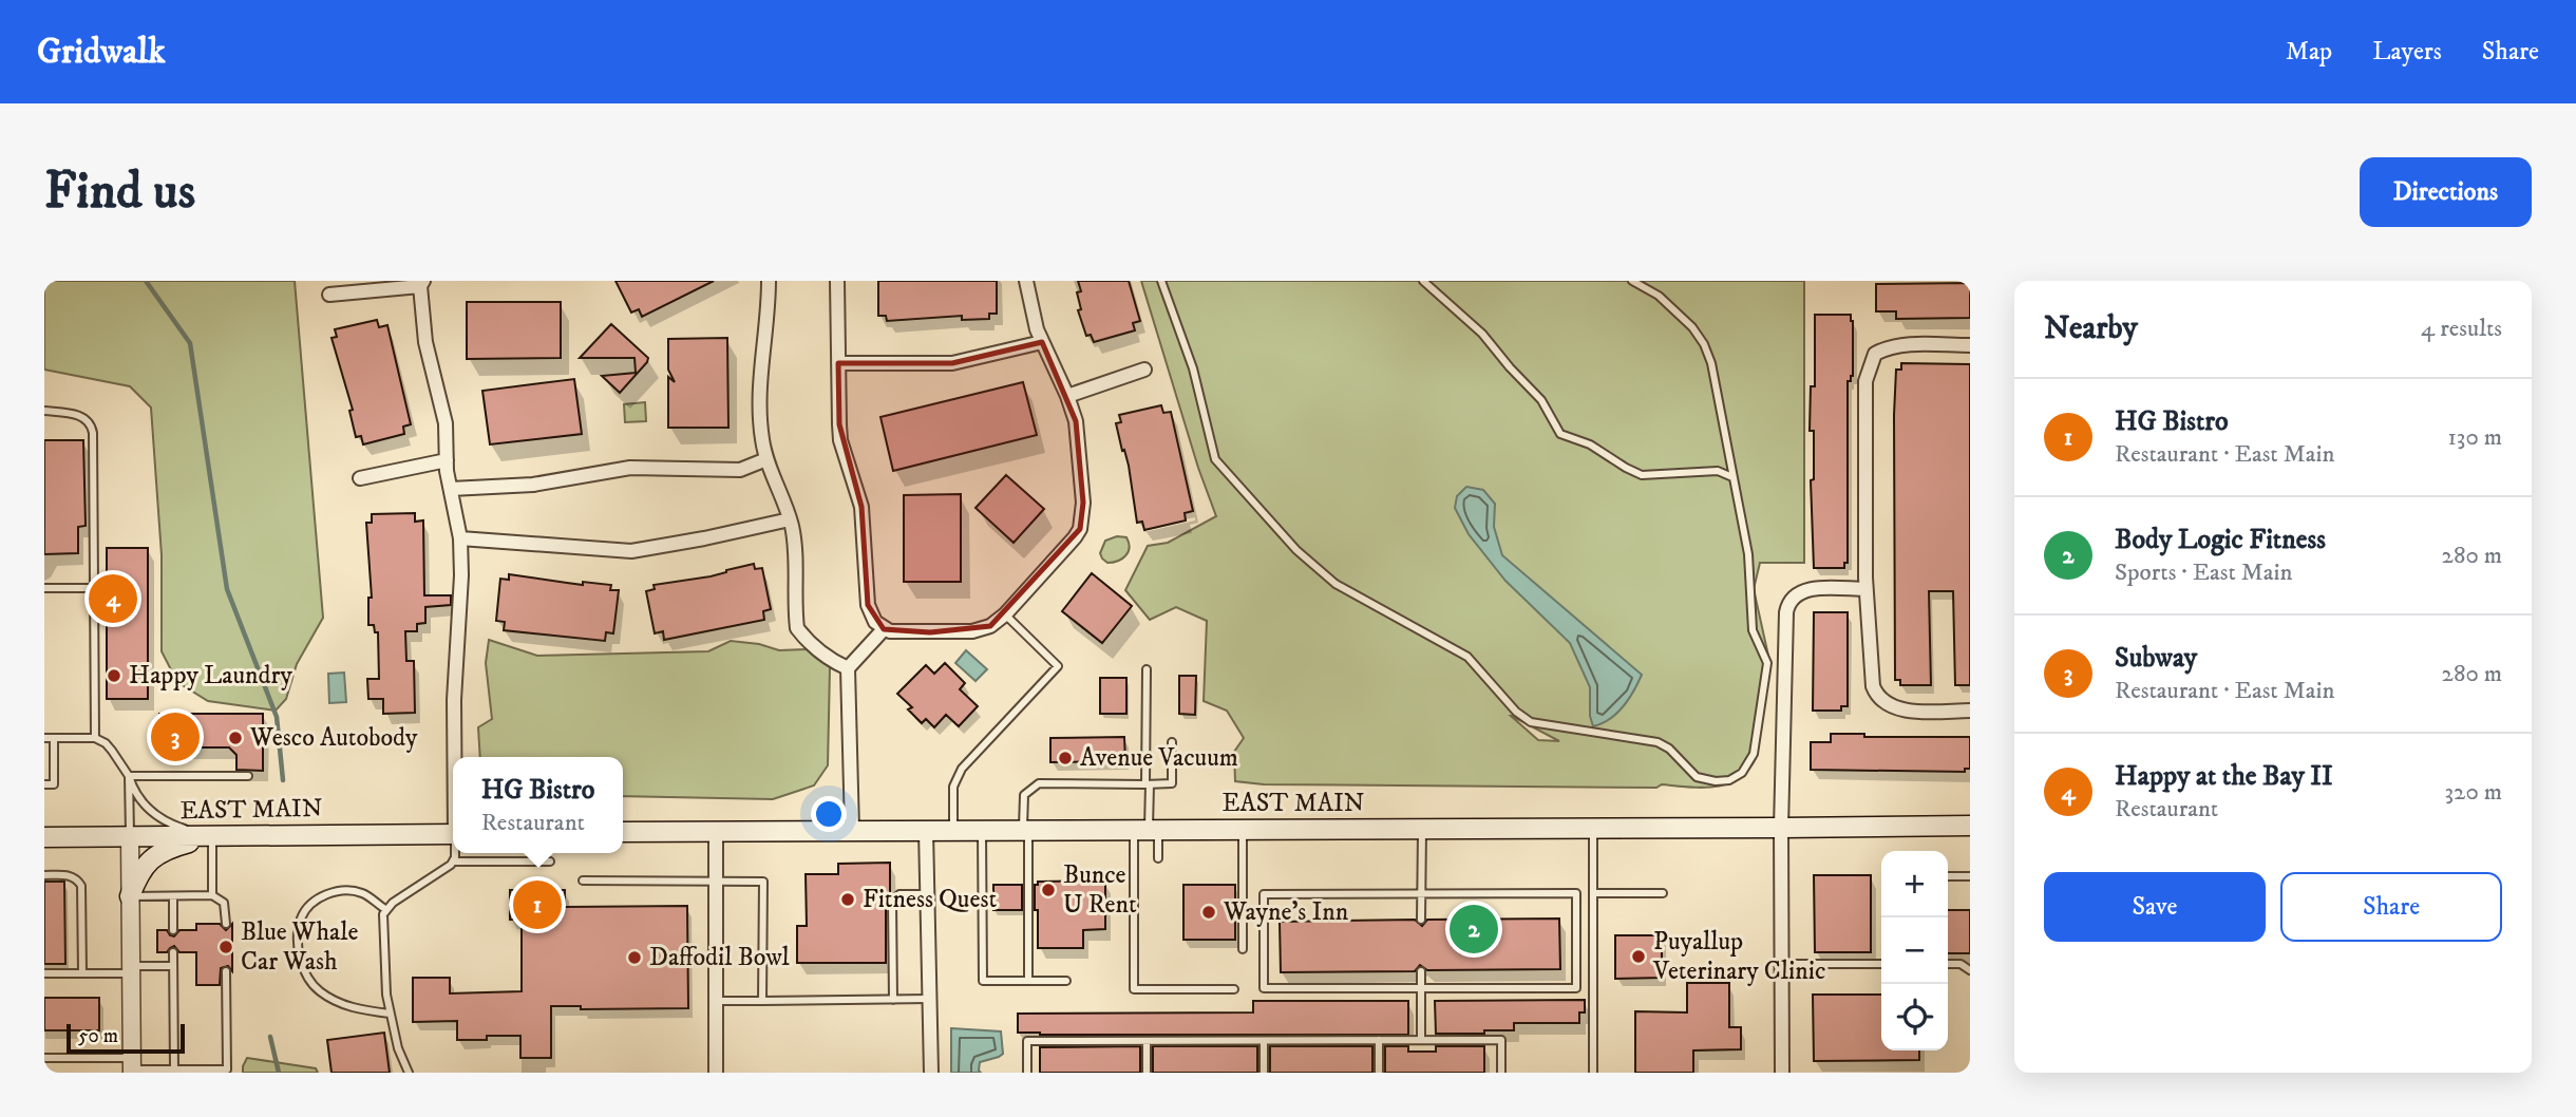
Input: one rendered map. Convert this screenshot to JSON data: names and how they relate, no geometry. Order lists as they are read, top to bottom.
{
  "streets": {
    "main road": ["EAST MAIN"]
  },
  "places": [
    "Happy Laundry",
    "Wesco Autobody",
    "Avenue Vacuum",
    "Bunce U Rent",
    "Fitness Quest",
    "Wayne's Inn",
    "Blue Whale Car Wash",
    "Puyallup Veterinary Clinic",
    "Daffodil Bowl"
  ],
  "scale_bar": "50 m",
  "page": {
    "header": "Gridwalk",
    "nav": ["Map", "Layers", "Share"],
    "buttons": [
      "Directions",
      ["Save", "Share"]
    ],
    "title": "Find us",
    "heading": ["Nearby", "4 results"],
    "list": [
      {
        "mark": "1",
        "name": "HG Bistro",
        "note": "Restaurant · East Main",
        "value": "130 m"
      },
      {
        "mark": "2",
        "name": "Body Logic Fitness",
        "note": "Sports · East Main",
        "value": "280 m"
      },
      {
        "mark": "3",
        "name": "Subway",
        "note": "Restaurant · East Main",
        "value": "280 m"
      },
      {
        "mark": "4",
        "name": "Happy at the Bay II",
        "note": "Restaurant",
        "value": "320 m"
      }
    ],
    "pins": [
      "4",
      "3",
      "1",
      "2"
    ],
    "popup": ["HG Bistro", "Restaurant"],
    "map_buttons": ["+", "−"],
    "scale": "50 m"
  }
}
